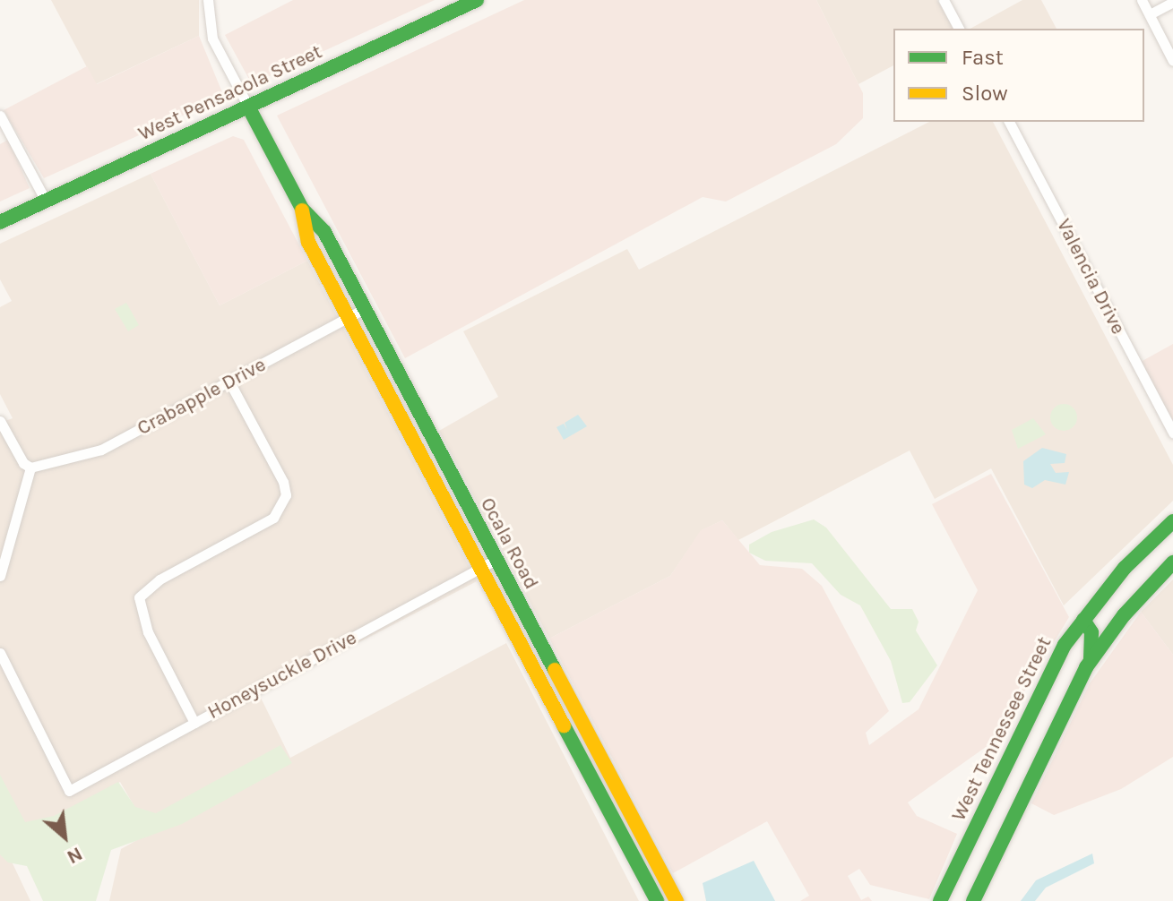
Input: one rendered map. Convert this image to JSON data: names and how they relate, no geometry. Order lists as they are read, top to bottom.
{
  "streets": {
    "main road": ["West Pensacola Street", "Ocala Road", "West Tennessee Street"],
    "street": ["Valencia Drive", "Crabapple Drive", "Honeysuckle Drive"]
  },
  "crossings": [
    ["West Pensacola Street", "Ocala Road"],
    ["Crabapple Drive", "Ocala Road"],
    ["Ocala Road", "Honeysuckle Drive"]
  ],
  "legend": ["Fast", "Slow"],
  "north": "bottom right"
}
